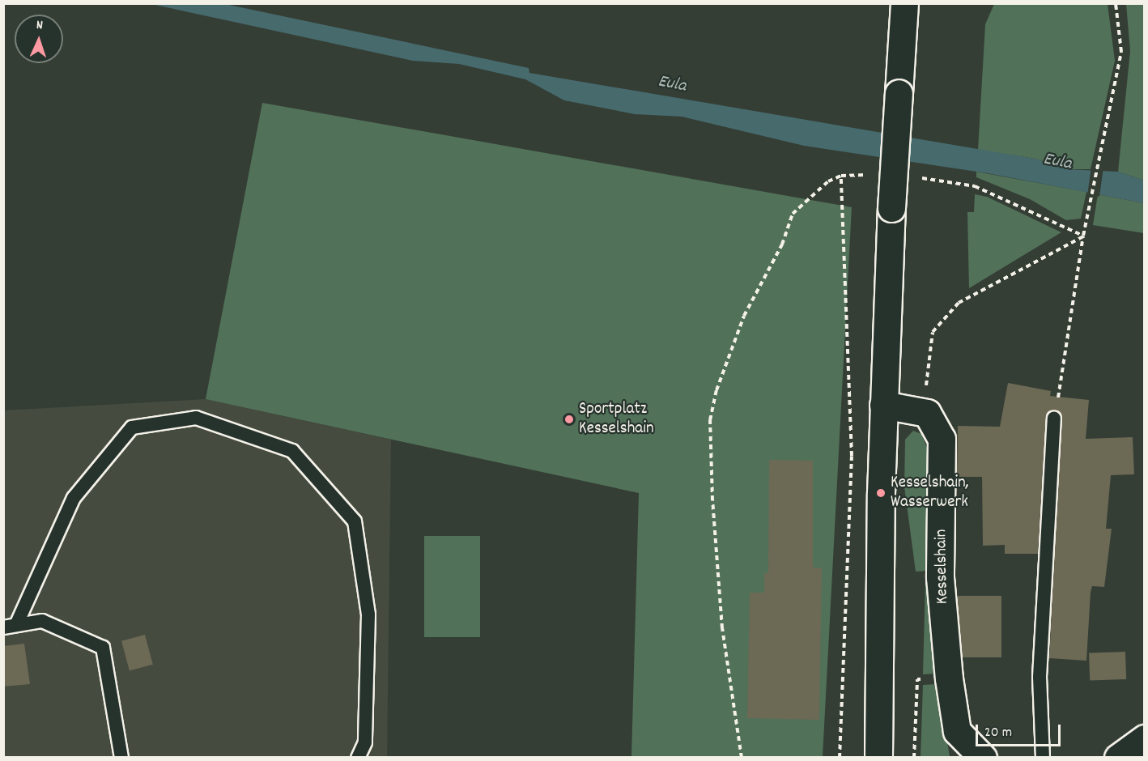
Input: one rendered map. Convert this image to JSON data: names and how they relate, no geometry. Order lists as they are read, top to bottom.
{
  "streets": {
    "main road": ["Kesselshain"]
  },
  "water": ["Eula"],
  "places": ["Sportplatz Kesselshain", "Kesselshain, Wasserwerk"],
  "scale_bar": "20 m",
  "north": "top"
}
